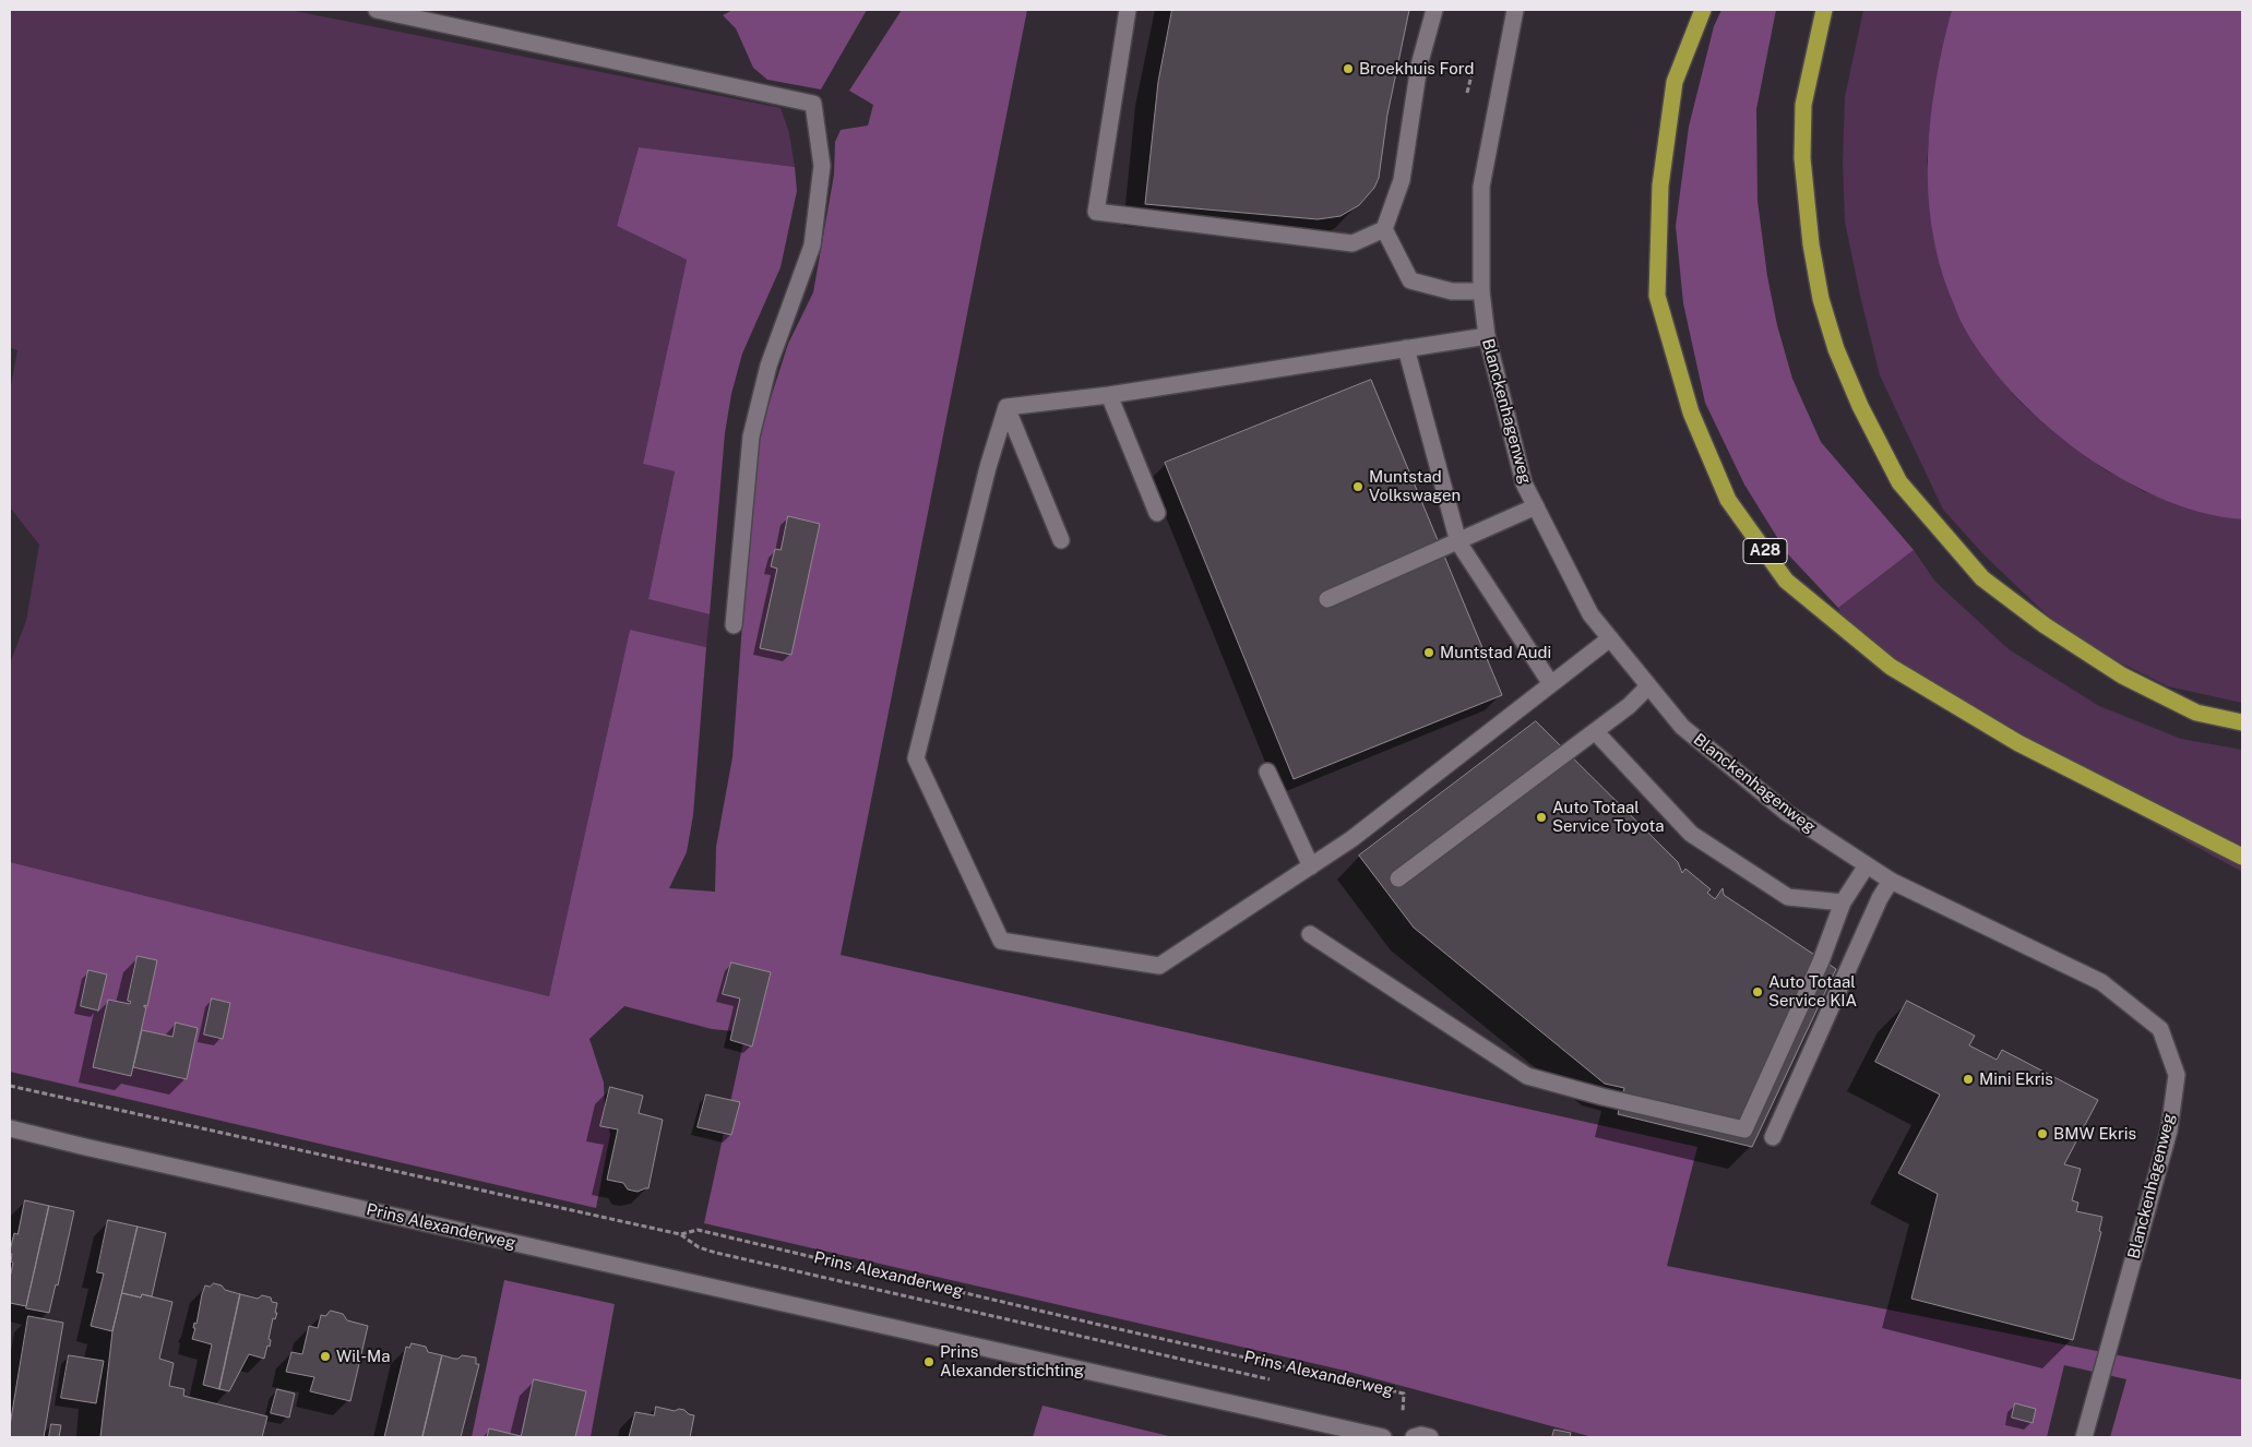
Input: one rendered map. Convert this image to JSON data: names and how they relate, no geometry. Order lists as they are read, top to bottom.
{
  "streets": {
    "highway": ["A28"],
    "street": ["Blanckenhagenweg", "Prins Alexanderweg"]
  },
  "places": [
    "Broekhuis Ford",
    "Muntstad Volkswagen",
    "Muntstad Audi",
    "Auto Totaal Service Toyota",
    "Auto Totaal Service KIA",
    "Mini Ekris",
    "BMW Ekris",
    "Wil-Ma",
    "Prins Alexanderstichting"
  ]
}
